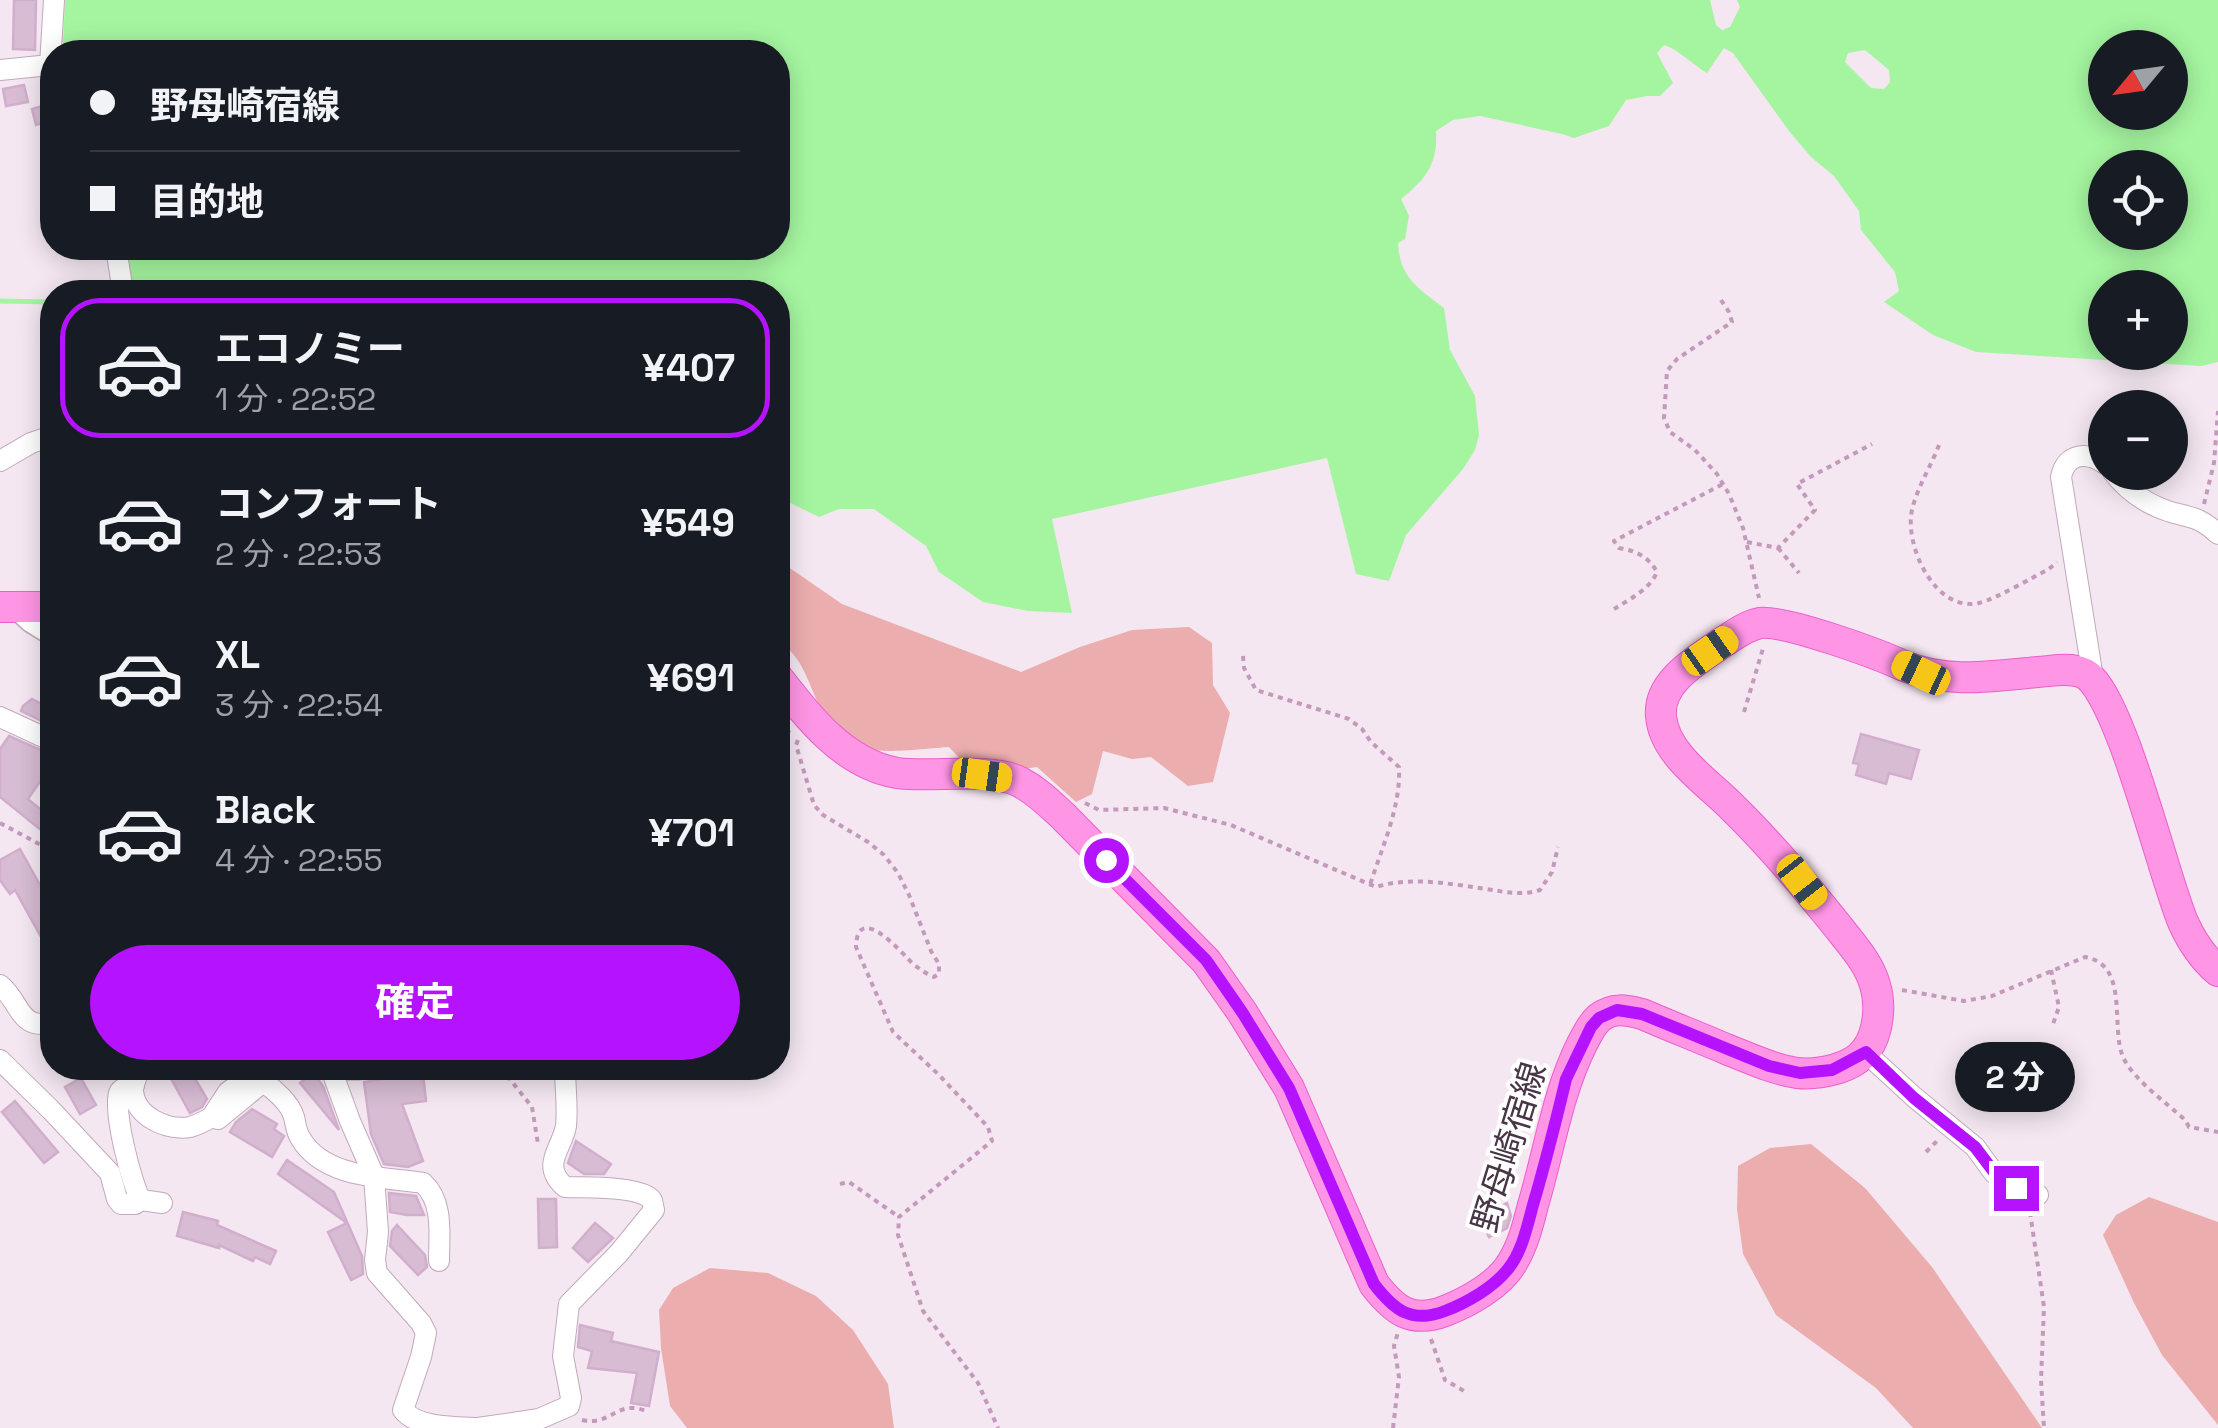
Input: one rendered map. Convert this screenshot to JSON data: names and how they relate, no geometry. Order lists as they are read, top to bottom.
{
  "streets": {
    "main road": ["野母崎宿線"]
  },
  "north": "bottom left",
  "page": {
    "map_buttons": ["+", "−"],
    "banner": ["野母崎宿線", "目的地"],
    "list": [
      {
        "name": "エコノミー",
        "note": "1 分 · 22:52",
        "value": "¥407"
      },
      {
        "name": "コンフォート",
        "note": "2 分 · 22:53",
        "value": "¥549"
      },
      {
        "name": "XL",
        "note": "3 分 · 22:54",
        "value": "¥691"
      },
      {
        "name": "Black",
        "note": "4 分 · 22:55",
        "value": "¥701"
      }
    ],
    "buttons": "確定",
    "bubble": "2 分"
  }
}
